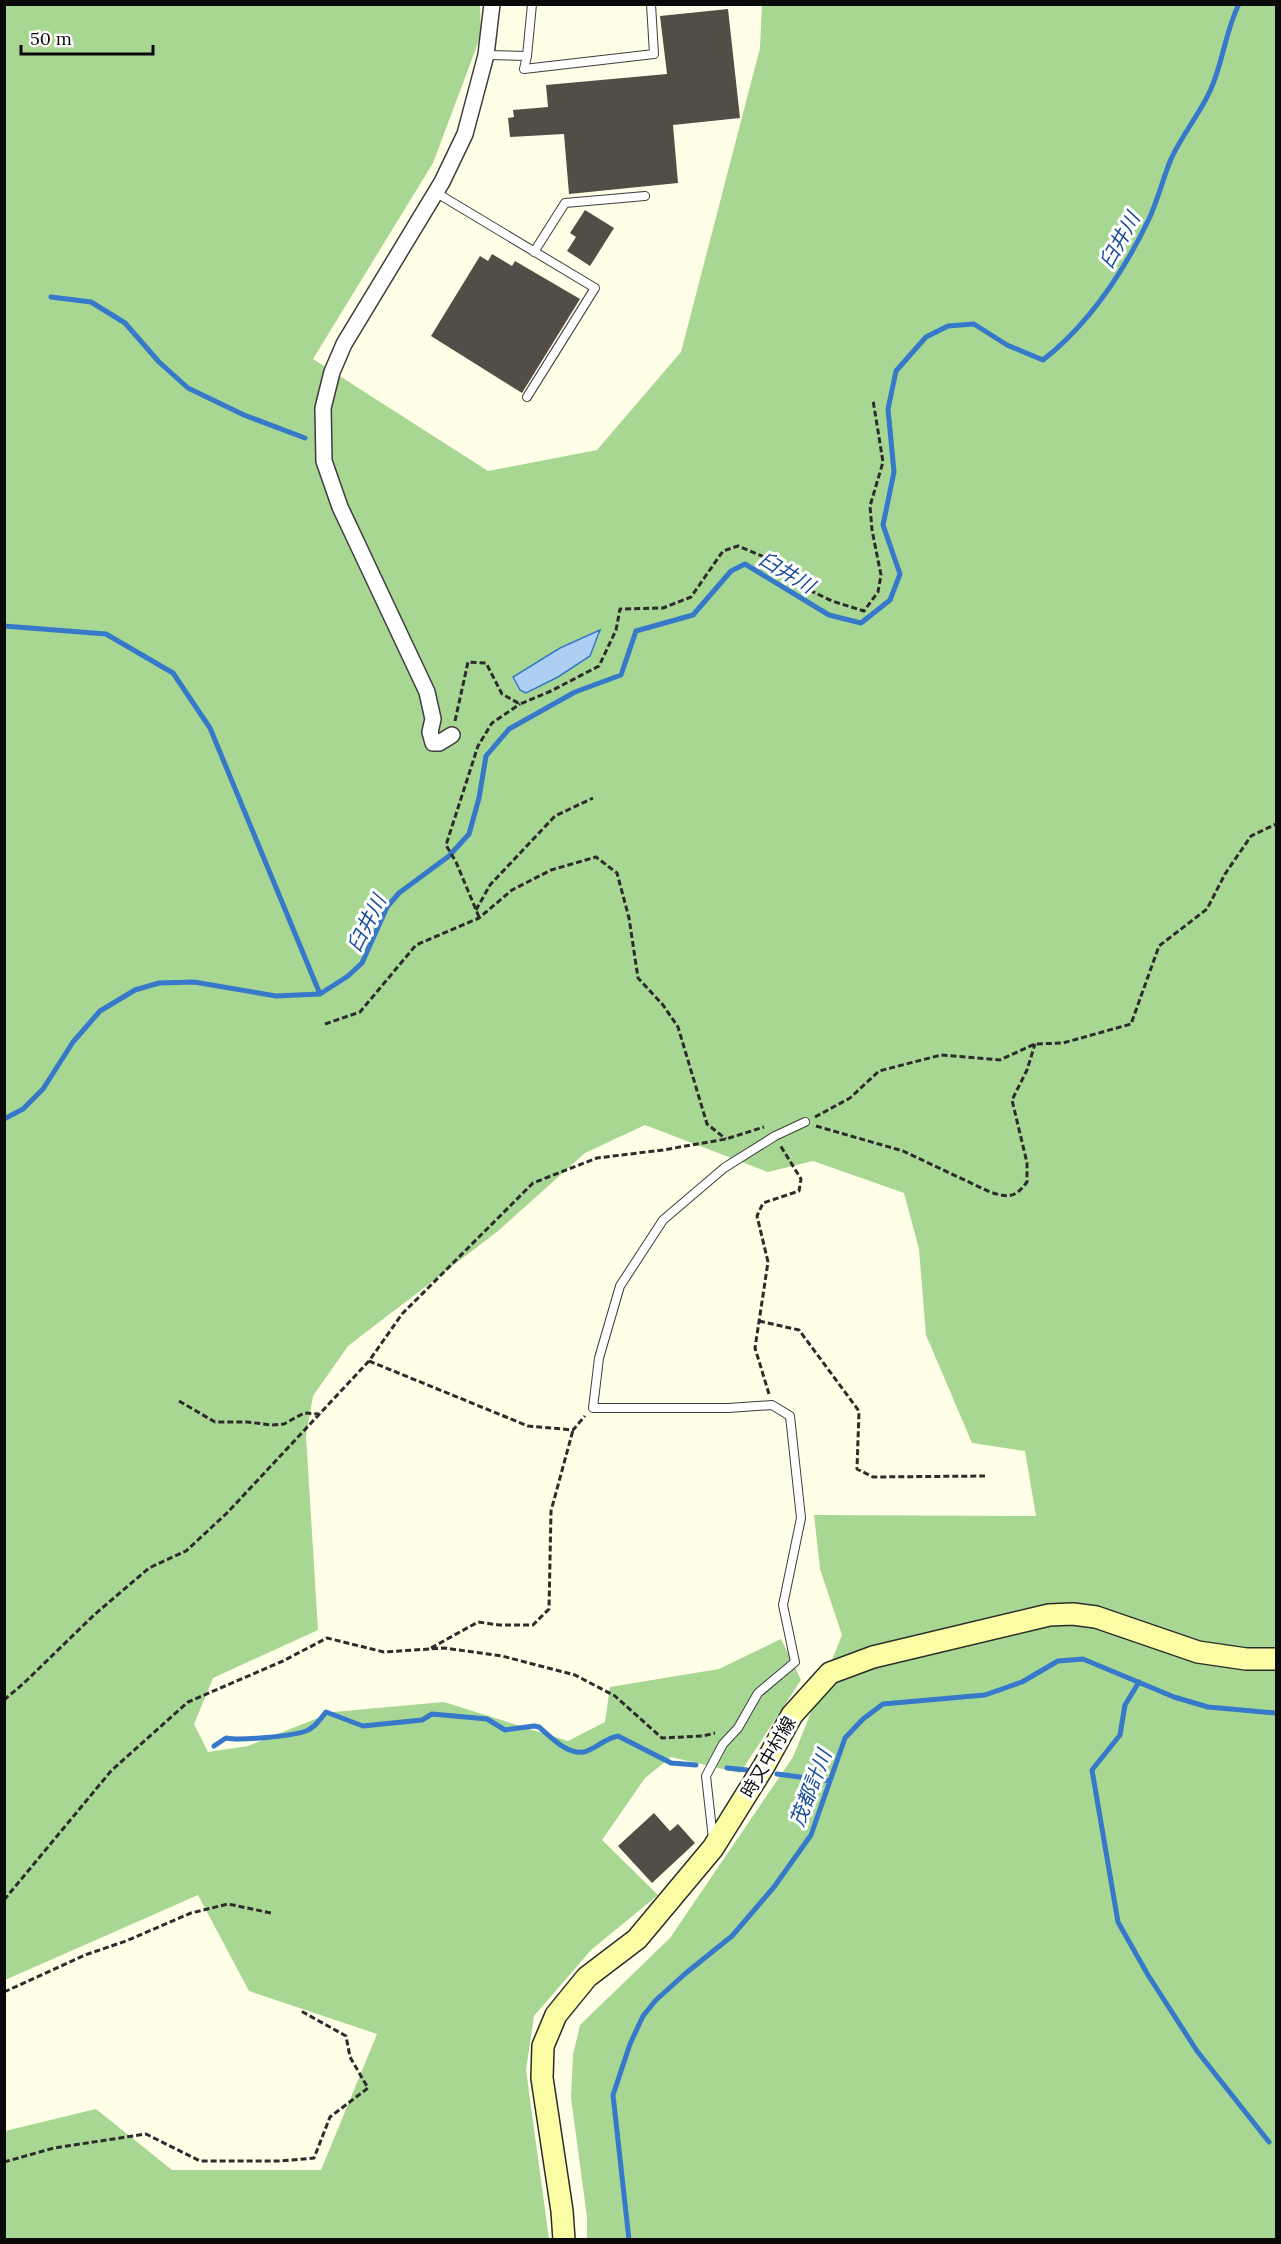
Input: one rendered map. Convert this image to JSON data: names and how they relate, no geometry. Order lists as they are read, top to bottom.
{
  "streets": {
    "main road": ["時又中村線"]
  },
  "water": ["臼井川", "茂都計川"],
  "scale_bar": "50 m"
}
